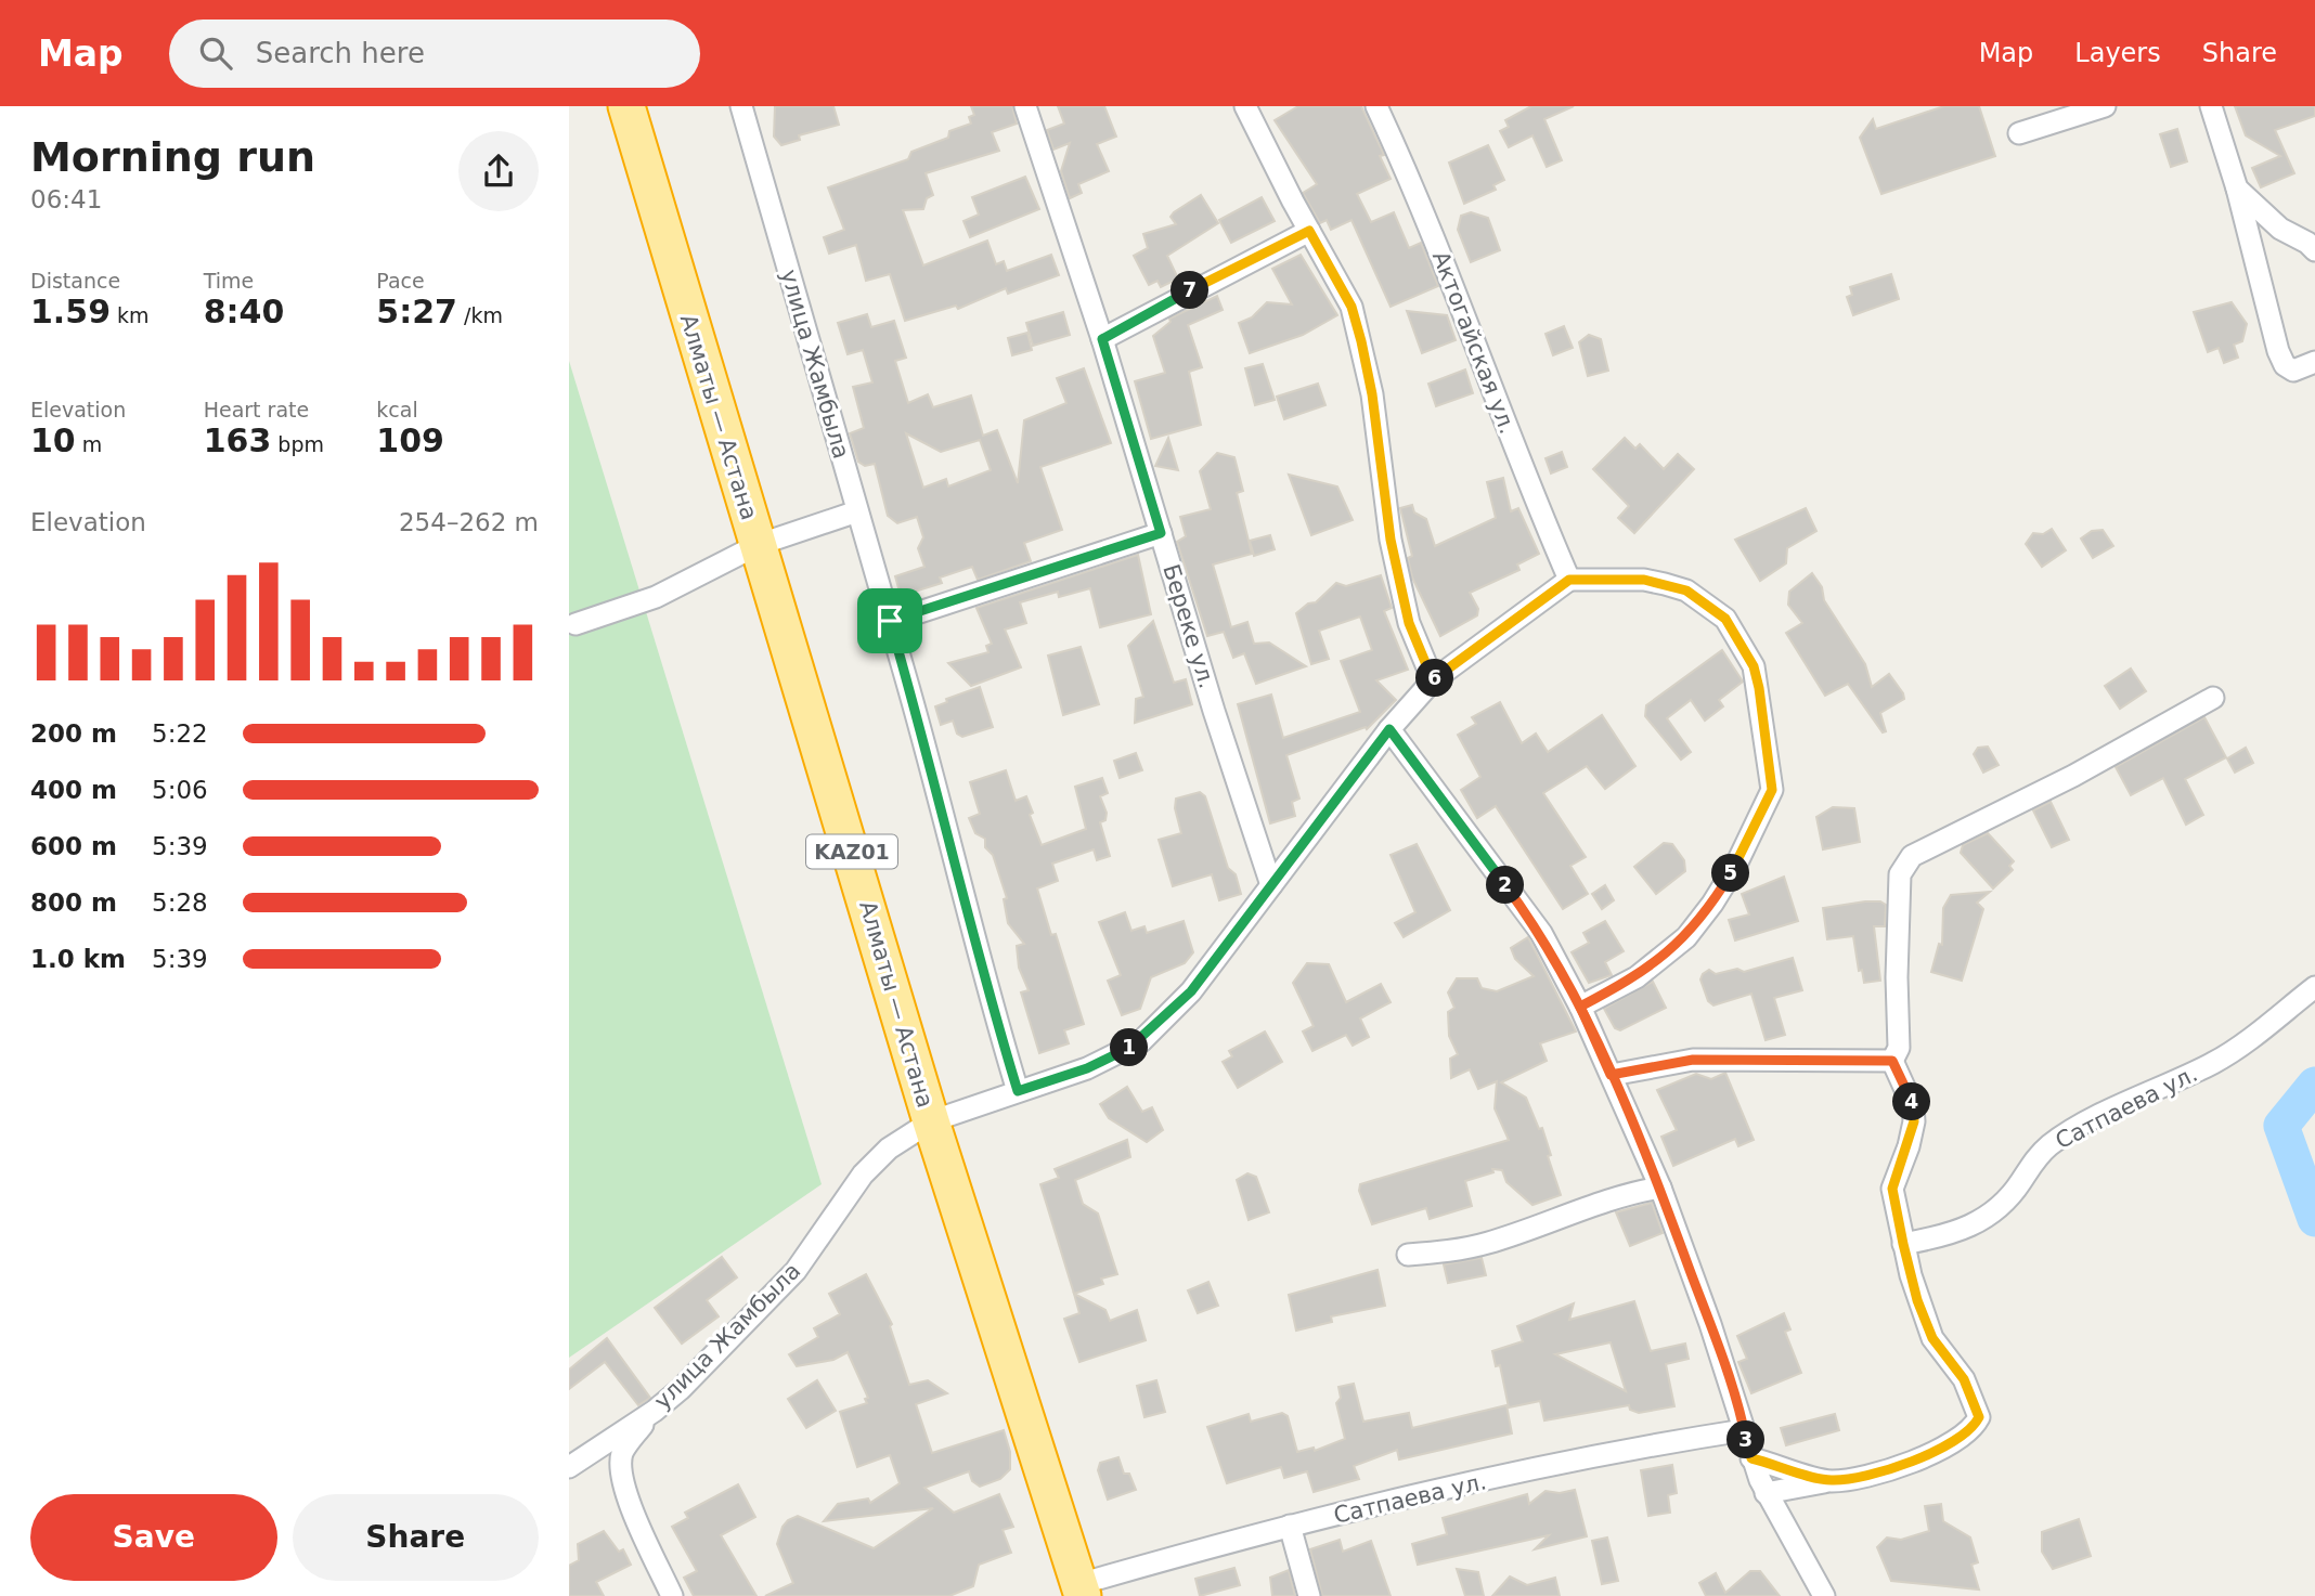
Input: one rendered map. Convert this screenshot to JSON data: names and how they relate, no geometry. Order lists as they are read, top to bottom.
{
  "streets": {
    "highway": ["Алматы — Астана", "KАZ01"],
    "street": [
      "Актогайская ул.",
      "улица Жамбыла",
      "Береке ул.",
      "Сатпаева ул."
    ]
  },
  "crossings": [
    ["Актогайская ул.", "улица Жамбыла"],
    ["улица Жамбыла", "Алматы — Астана"],
    ["улица Жамбыла", "Береке ул."],
    ["Алматы — Астана", "Сатпаева ул."]
  ],
  "page": {
    "header": "Map",
    "search": "Search here",
    "nav": ["Map", "Layers", "Share"],
    "heading": ["Morning run", "06:41"],
    "stats": [
      ["Distance", "1.59 km"],
      ["Time", "8:40"],
      ["Pace", "5:27 /km"],
      ["Elevation", "10 m"],
      ["Heart rate", "163 bpm"],
      ["kcal", "109"]
    ],
    "pins": [
      "7",
      "6",
      "5",
      "2",
      "1",
      "4",
      "3"
    ],
    "chart": ["Elevation", "254–262 m"],
    "list": [
      {
        "name": "200 m",
        "note": "5:22"
      },
      {
        "name": "400 m",
        "note": "5:06"
      },
      {
        "name": "600 m",
        "note": "5:39"
      },
      {
        "name": "800 m",
        "note": "5:28"
      },
      {
        "name": "1.0 km",
        "note": "5:39"
      }
    ],
    "buttons": ["Save", "Share"]
  }
}
